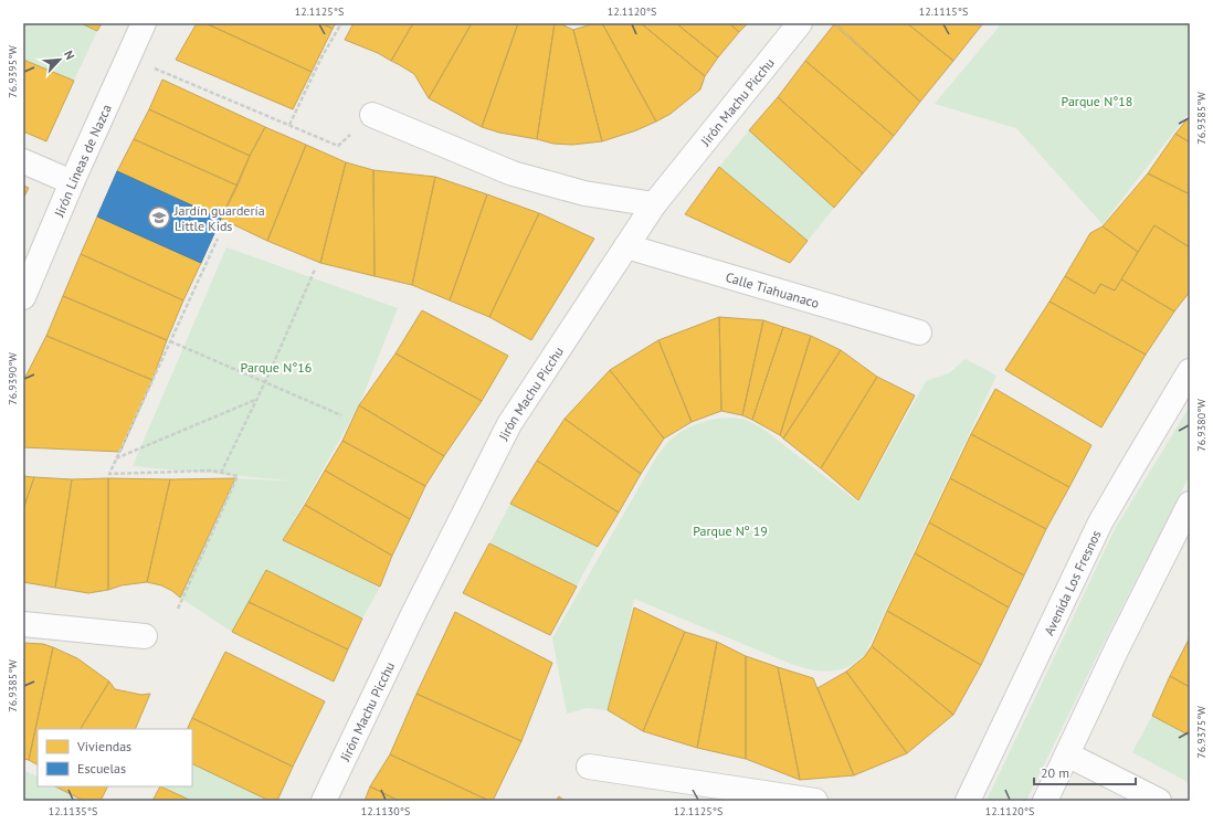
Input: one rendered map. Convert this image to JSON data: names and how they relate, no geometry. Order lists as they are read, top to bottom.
{
  "streets": {
    "street": [
      "Jirón Machu Picchu",
      "Jirón Líneas de Nazca",
      "Calle Tiahuanaco",
      "Avenida Los Fresnos"
    ]
  },
  "crossings": [
    ["Jirón Machu Picchu", "Calle Tiahuanaco"]
  ],
  "parks": ["Parque N°18", "Parque N°16", "Parque Nº 19"],
  "places": {
    "school or university": ["Jardín guardería Little Kids"]
  },
  "legend": ["Viviendas", "Escuelas"],
  "scale_bar": "20 m",
  "north": "top right",
  "coordinates": [
    "12.1125°S",
    "12.1120°S",
    "12.1115°S",
    "76.9395°W",
    "76.9385°W",
    "76.9390°W",
    "76.9380°W",
    "76.9375°W",
    "12.1135°S",
    "12.1130°S"
  ]
}
